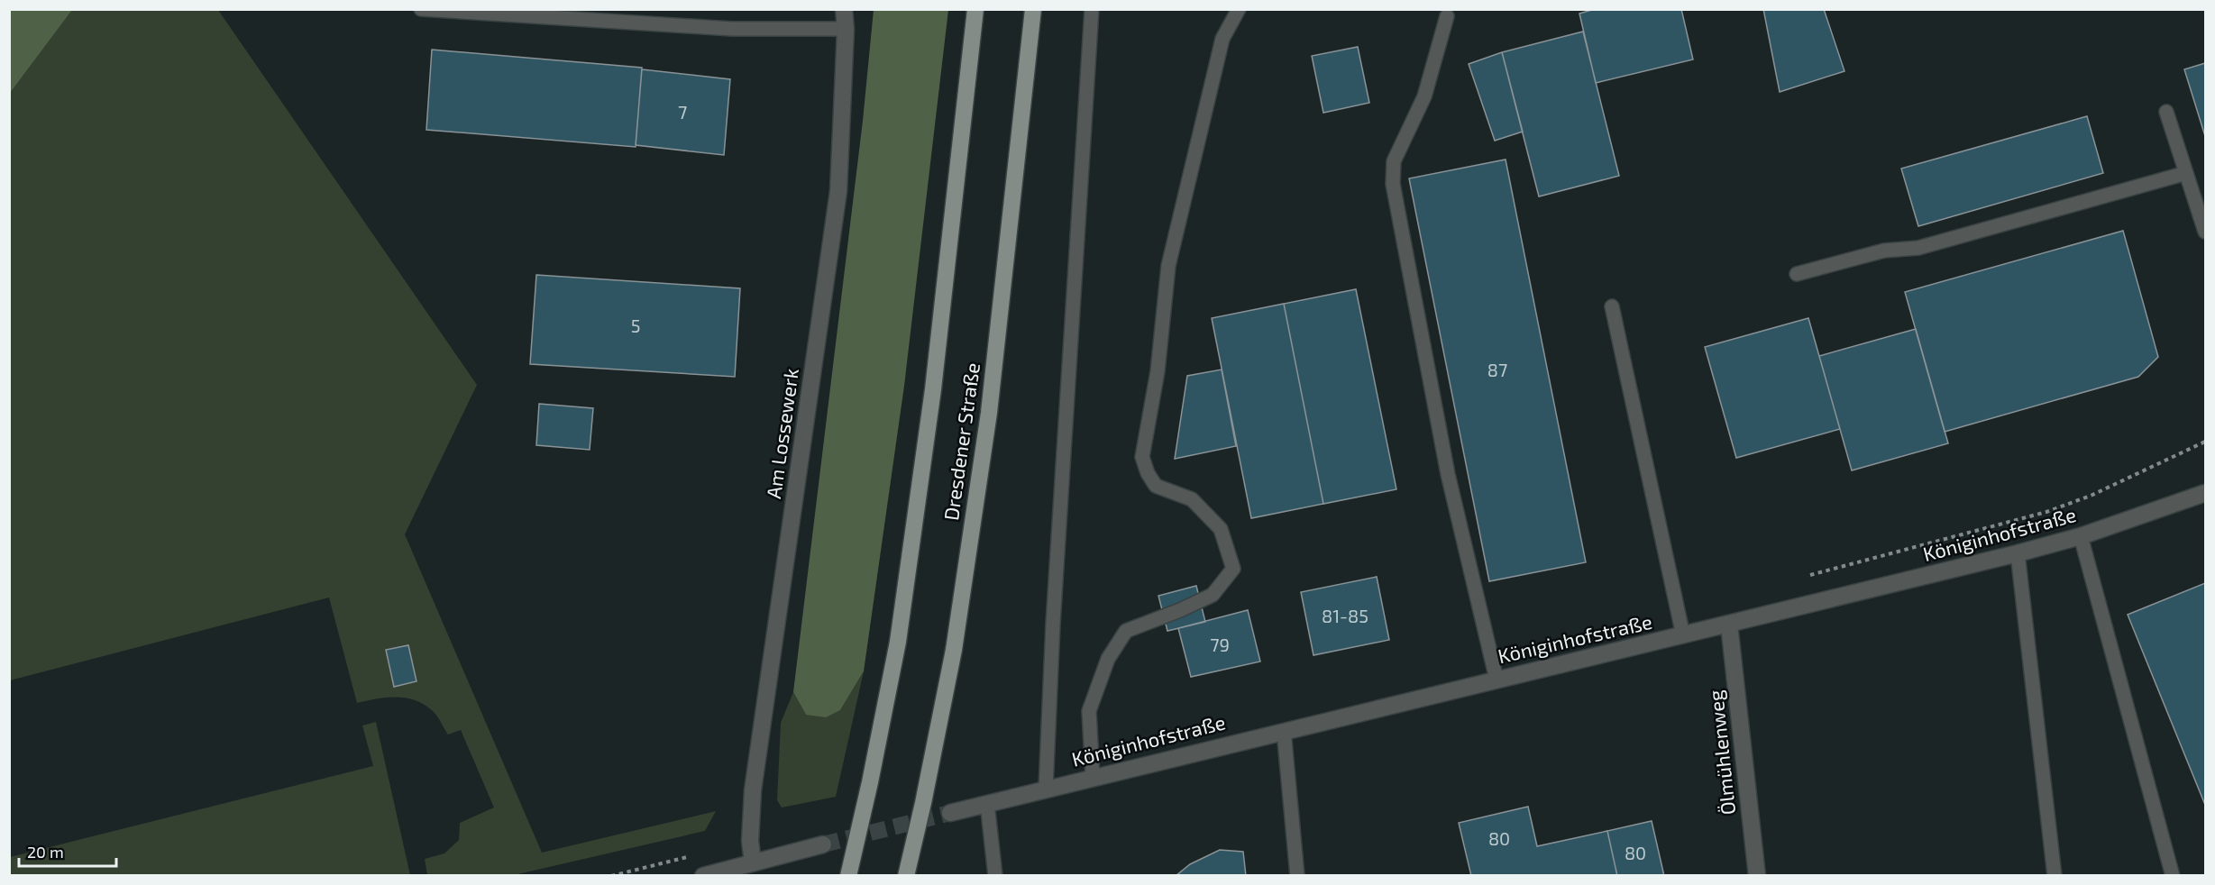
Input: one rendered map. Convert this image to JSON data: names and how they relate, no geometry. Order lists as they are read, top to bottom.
{
  "streets": {
    "main road": ["Dresdener Straße"],
    "street": ["Am Lossewerk", "Königinhofstraße", "Ölmühlenweg"]
  },
  "crossings": [
    ["Königinhofstraße", "Ölmühlenweg"]
  ],
  "house_numbers": [
    "7",
    "5",
    "87",
    "81-85",
    "79",
    "80",
    "80"
  ],
  "scale_bar": "20 m"
}
